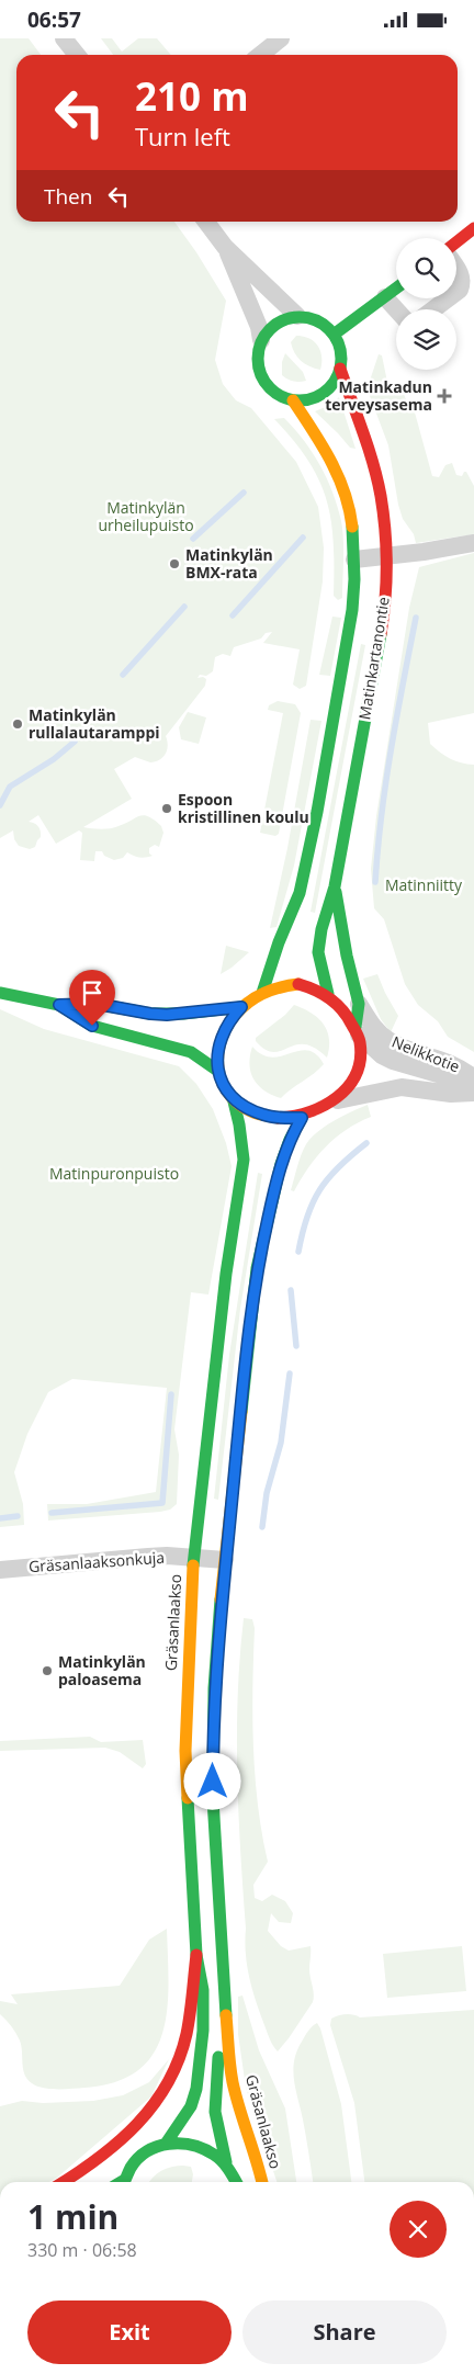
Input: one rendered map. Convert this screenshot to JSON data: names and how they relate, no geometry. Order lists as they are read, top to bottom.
{
  "streets": {
    "main road": ["Matinkartanontie", "Gräsanlaakso"],
    "street": ["Nelikkotie", "Gräsanlaaksonkuja"]
  },
  "crossings": [
    ["Matinkartanontie", "Nelikkotie"],
    ["Matinkartanontie", "Gräsanlaakso"],
    ["Nelikkotie", "Gräsanlaakso"],
    ["Gräsanlaaksonkuja", "Gräsanlaakso"]
  ],
  "parks": ["Matinkylän urheilupuisto", "Matinniitty", "Matinpuronpuisto"],
  "places": {
    "health": ["Matinkadun terveysasema"],
    "other": [
      "Matinkylän BMX-rata",
      "Matinkylän rullalautaramppi",
      "Espoon kristillinen koulu",
      "Matinkylän paloasema"
    ]
  },
  "page": {
    "status": "06:57",
    "turn": ["210 m", "Turn left"],
    "then": "Then",
    "heading": ["1 min", "330 m · 06:58"],
    "buttons": ["Exit", "Share"]
  }
}
